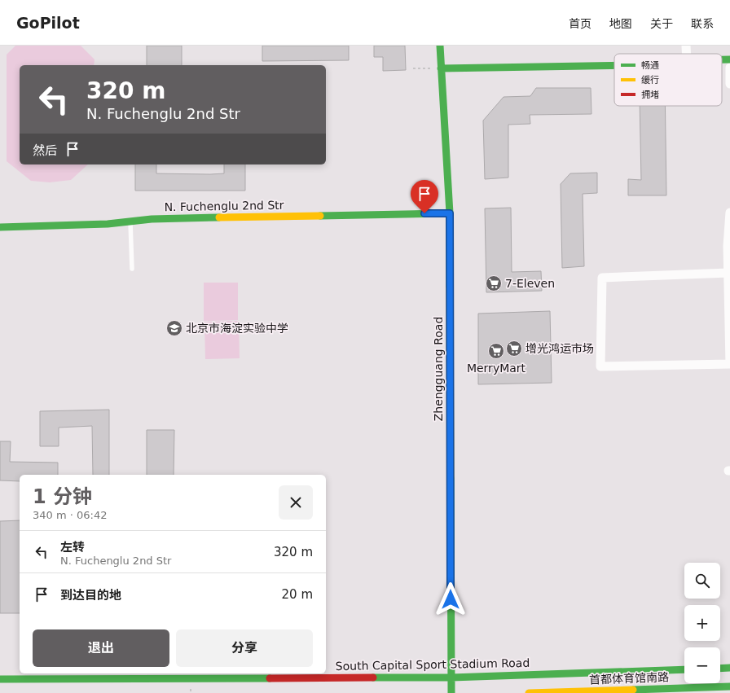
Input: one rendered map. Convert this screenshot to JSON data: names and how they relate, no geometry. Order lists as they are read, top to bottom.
{
  "streets": {
    "street": [
      "N. Fuchenglu 2nd Str",
      "Zhengguang Road",
      "South Capital Sport Stadium Road",
      "首都体育馆南路"
    ]
  },
  "crossings": [
    ["N. Fuchenglu 2nd Str", "Zhengguang Road"],
    ["Zhengguang Road", "South Capital Sport Stadium Road"]
  ],
  "places": {
    "supermarket": ["7-Eleven", "增光鸿运市场", "MerryMart"],
    "school or university": ["北京市海淀实验中学"]
  },
  "legend": ["畅通", "缓行", "拥堵"],
  "page": {
    "header": "GoPilot",
    "nav": [
      "首页",
      "地图",
      "关于",
      "联系"
    ],
    "turn": ["320 m", "N. Fuchenglu 2nd Str"],
    "then": "然后",
    "heading": ["1 分钟", "340 m · 06:42"],
    "list": [
      {
        "name": "左转",
        "note": "N. Fuchenglu 2nd Str",
        "value": "320 m"
      },
      {
        "name": "到达目的地",
        "value": "20 m"
      }
    ],
    "map_buttons": ["+", "−"],
    "buttons": ["退出", "分享"]
  }
}
